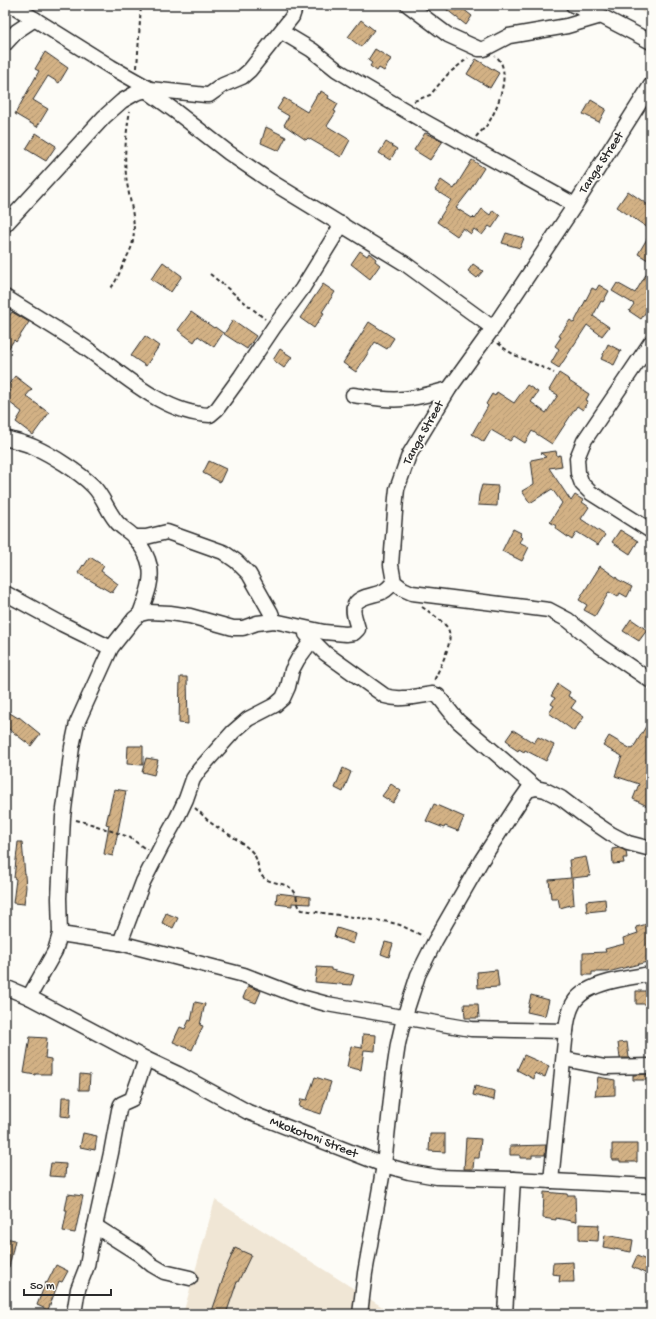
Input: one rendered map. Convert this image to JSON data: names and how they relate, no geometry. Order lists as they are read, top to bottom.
{
  "streets": {
    "street": ["Tanga Street", "Mkokotoni Street"]
  },
  "scale_bar": "50 m"
}
